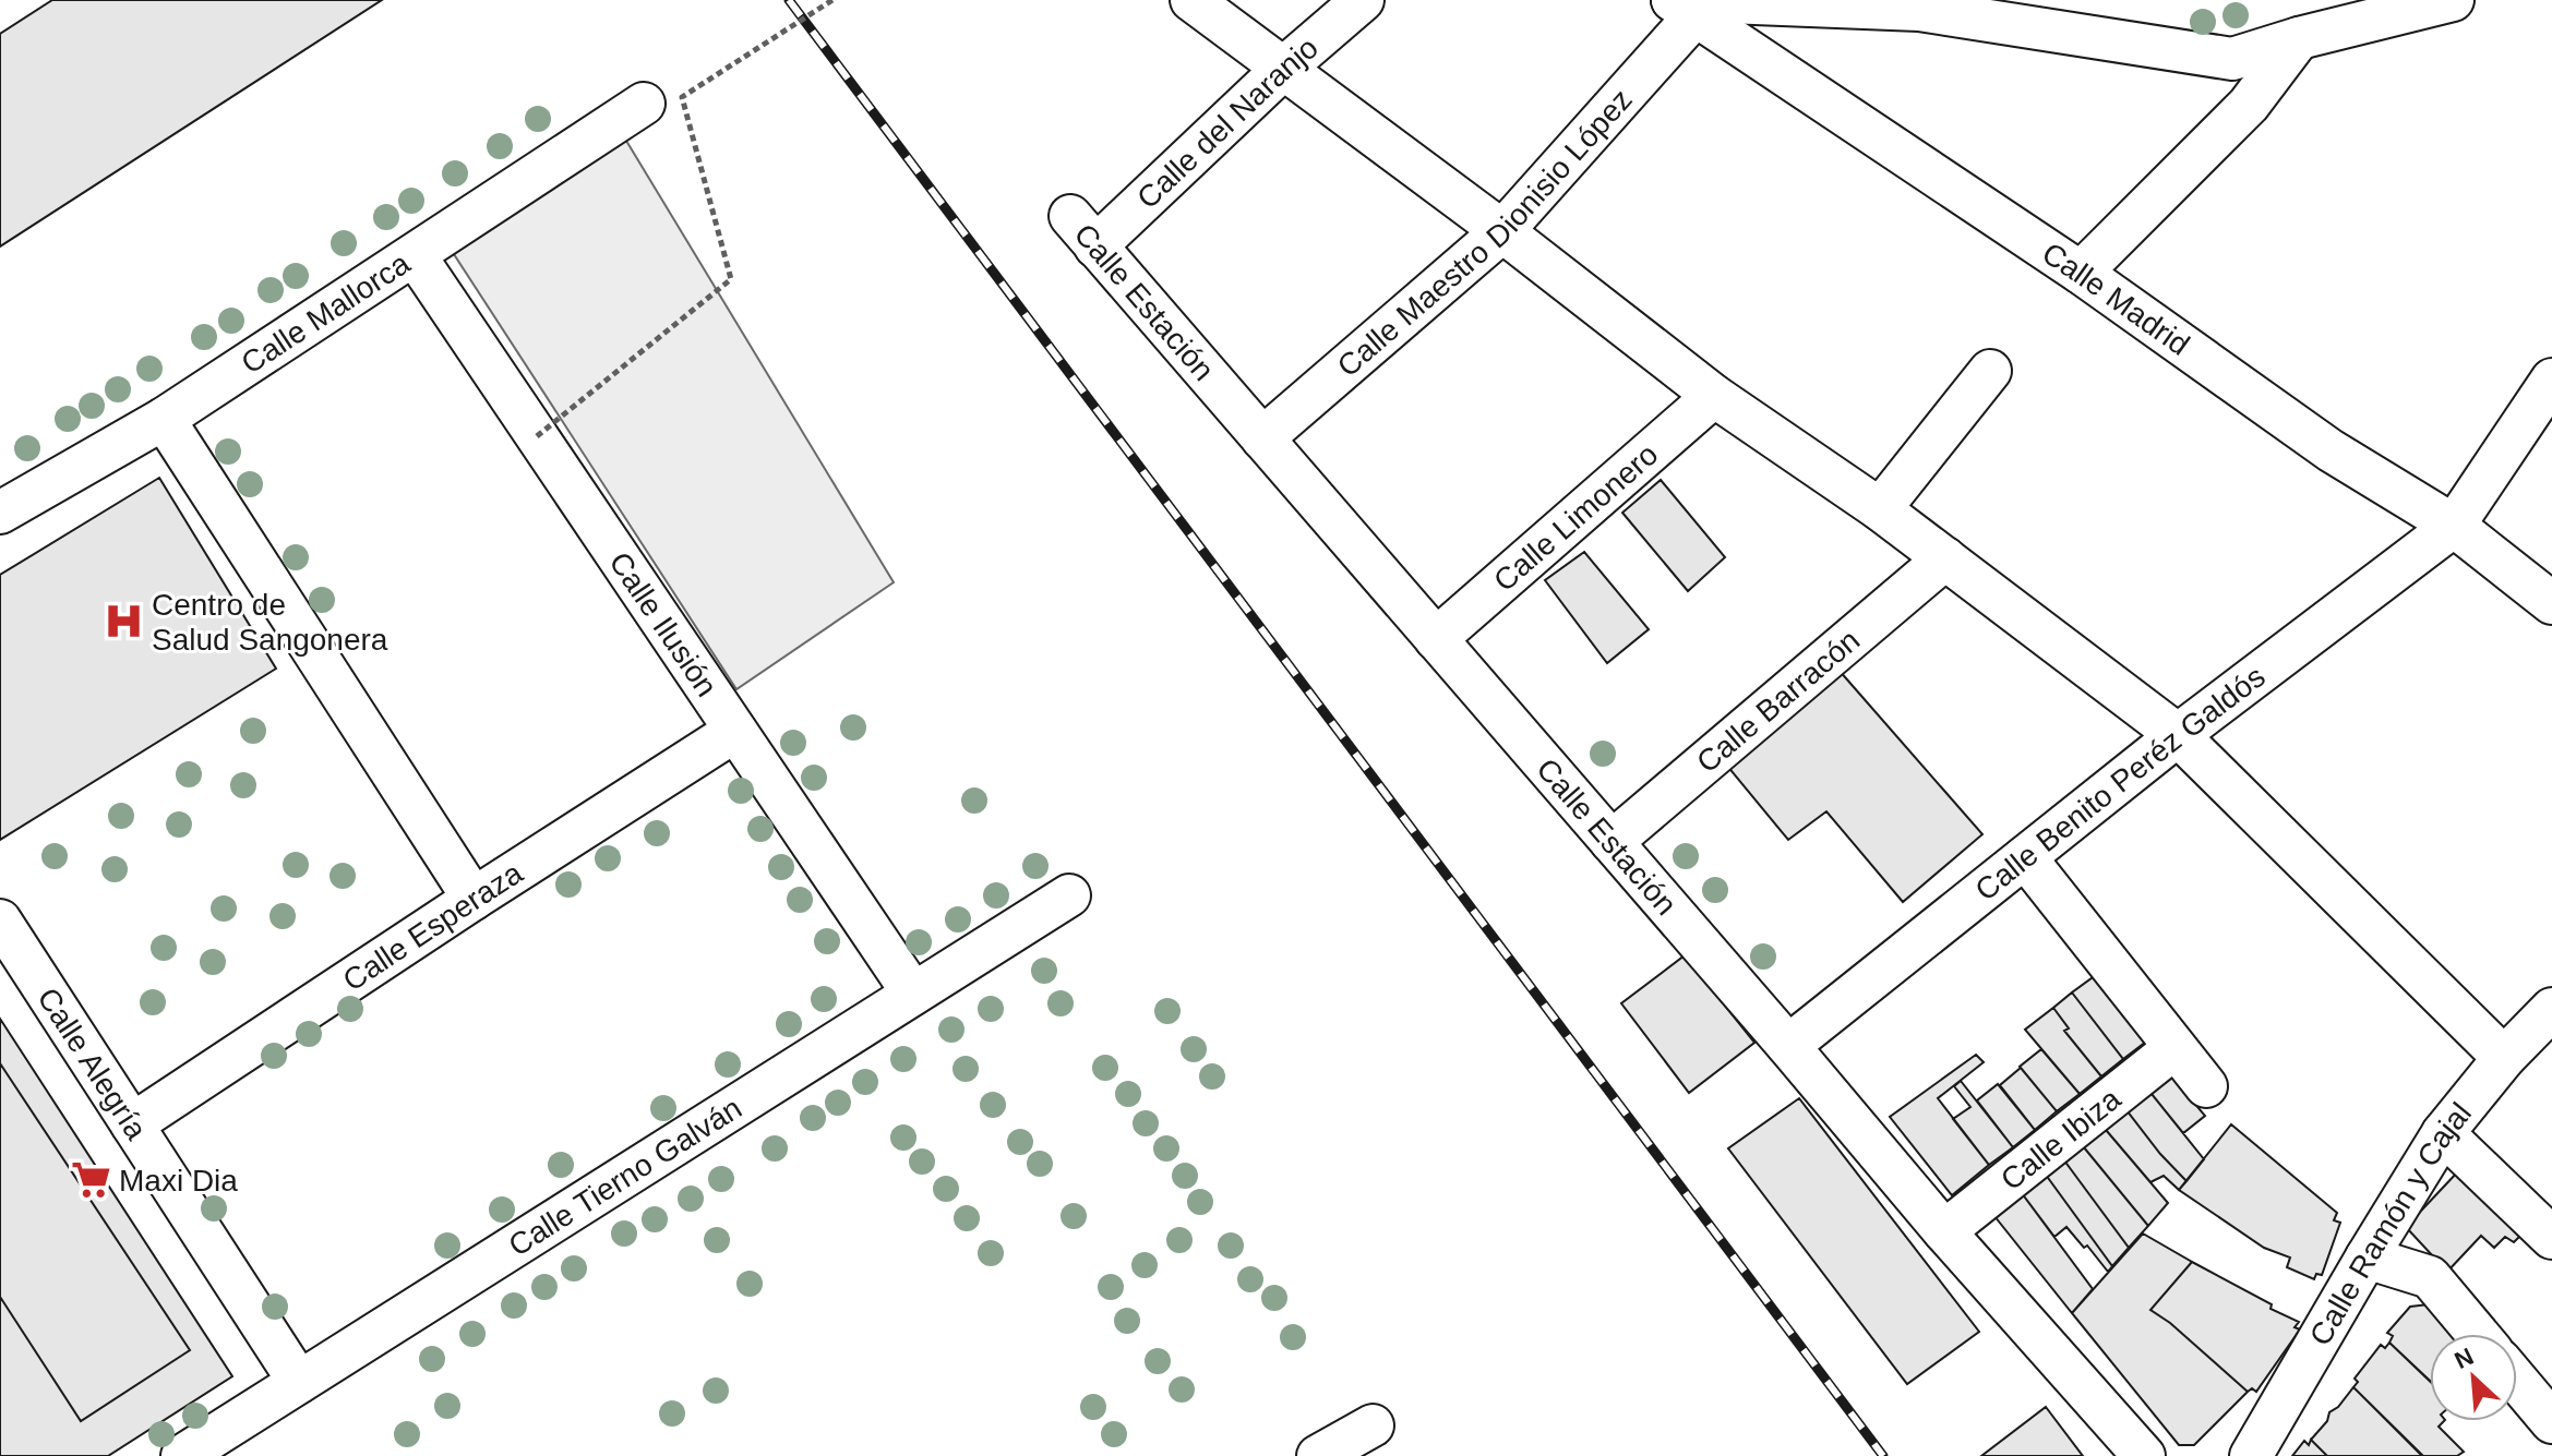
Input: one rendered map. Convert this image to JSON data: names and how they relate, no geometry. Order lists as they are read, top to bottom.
{
  "streets": {
    "street": [
      "Calle del Naranjo",
      "Calle Maestro Dionisio López",
      "Calle Madrid",
      "Calle Estación",
      "Calle Mallorca",
      "Calle Limonero",
      "Calle Ilusión",
      "Calle Barracón",
      "Calle Benito Peréz Galdós",
      "Calle Esperaza",
      "Calle Alegría",
      "Calle Ibiza",
      "Calle Tierno Galván",
      "Calle Ramón y Cajal"
    ]
  },
  "crossings": [
    ["Calle del Naranjo", "Calle Estación"],
    ["Calle Maestro Dionisio López", "Calle Madrid"],
    ["Calle Maestro Dionisio López", "Calle Estación"],
    ["Calle Madrid", "Calle Benito Peréz Galdós"],
    ["Calle Estación", "Calle Limonero"],
    ["Calle Estación", "Calle Barracón"],
    ["Calle Estación", "Calle Benito Peréz Galdós"],
    ["Calle Estación", "Calle Ibiza"],
    ["Calle Mallorca", "Calle Ilusión"],
    ["Calle Ilusión", "Calle Esperaza"],
    ["Calle Ilusión", "Calle Tierno Galván"],
    ["Calle Esperaza", "Calle Alegría"],
    ["Calle Alegría", "Calle Tierno Galván"]
  ],
  "places": {
    "hospital": ["Centro de Salud Sangonera"],
    "supermarket": ["Maxi Dia"]
  },
  "north": "top left"
}
